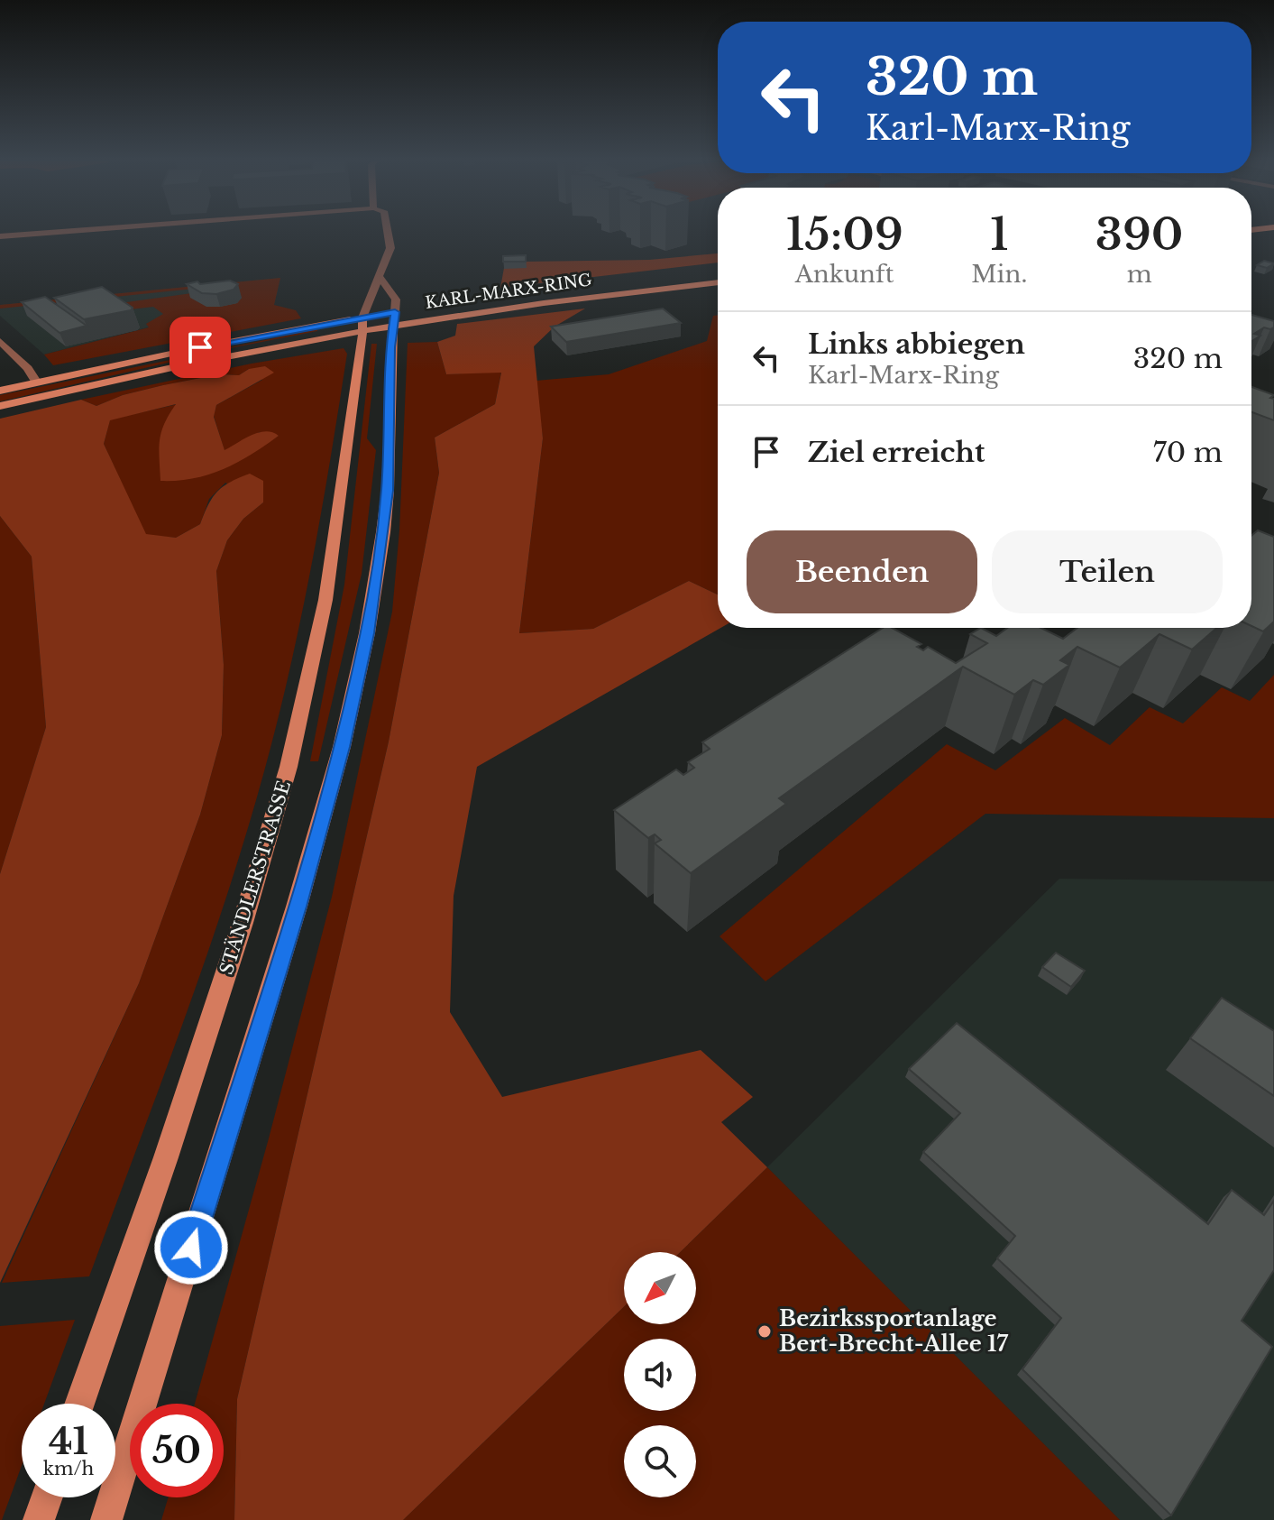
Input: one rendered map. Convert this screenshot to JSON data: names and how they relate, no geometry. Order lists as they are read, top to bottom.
{
  "streets": {
    "main road": ["KARL-MARX-RING", "STÄNDLERSTRASSE"]
  },
  "crossings": [
    ["KARL-MARX-RING", "STÄNDLERSTRASSE"]
  ],
  "places": ["Bezirkssportanlage Bert-Brecht-Allee 17"],
  "north": "bottom left",
  "page": {
    "turn": ["320 m", "Karl-Marx-Ring"],
    "eta": [
      "15:09",
      "Ankunft",
      "1",
      "Min.",
      "390",
      "m"
    ],
    "list": [
      {
        "name": "Links abbiegen",
        "note": "Karl-Marx-Ring",
        "value": "320 m"
      },
      {
        "name": "Ziel erreicht",
        "value": "70 m"
      }
    ],
    "buttons": ["Beenden", "Teilen"],
    "speed": "41 km/h",
    "limit": "50"
  }
}
